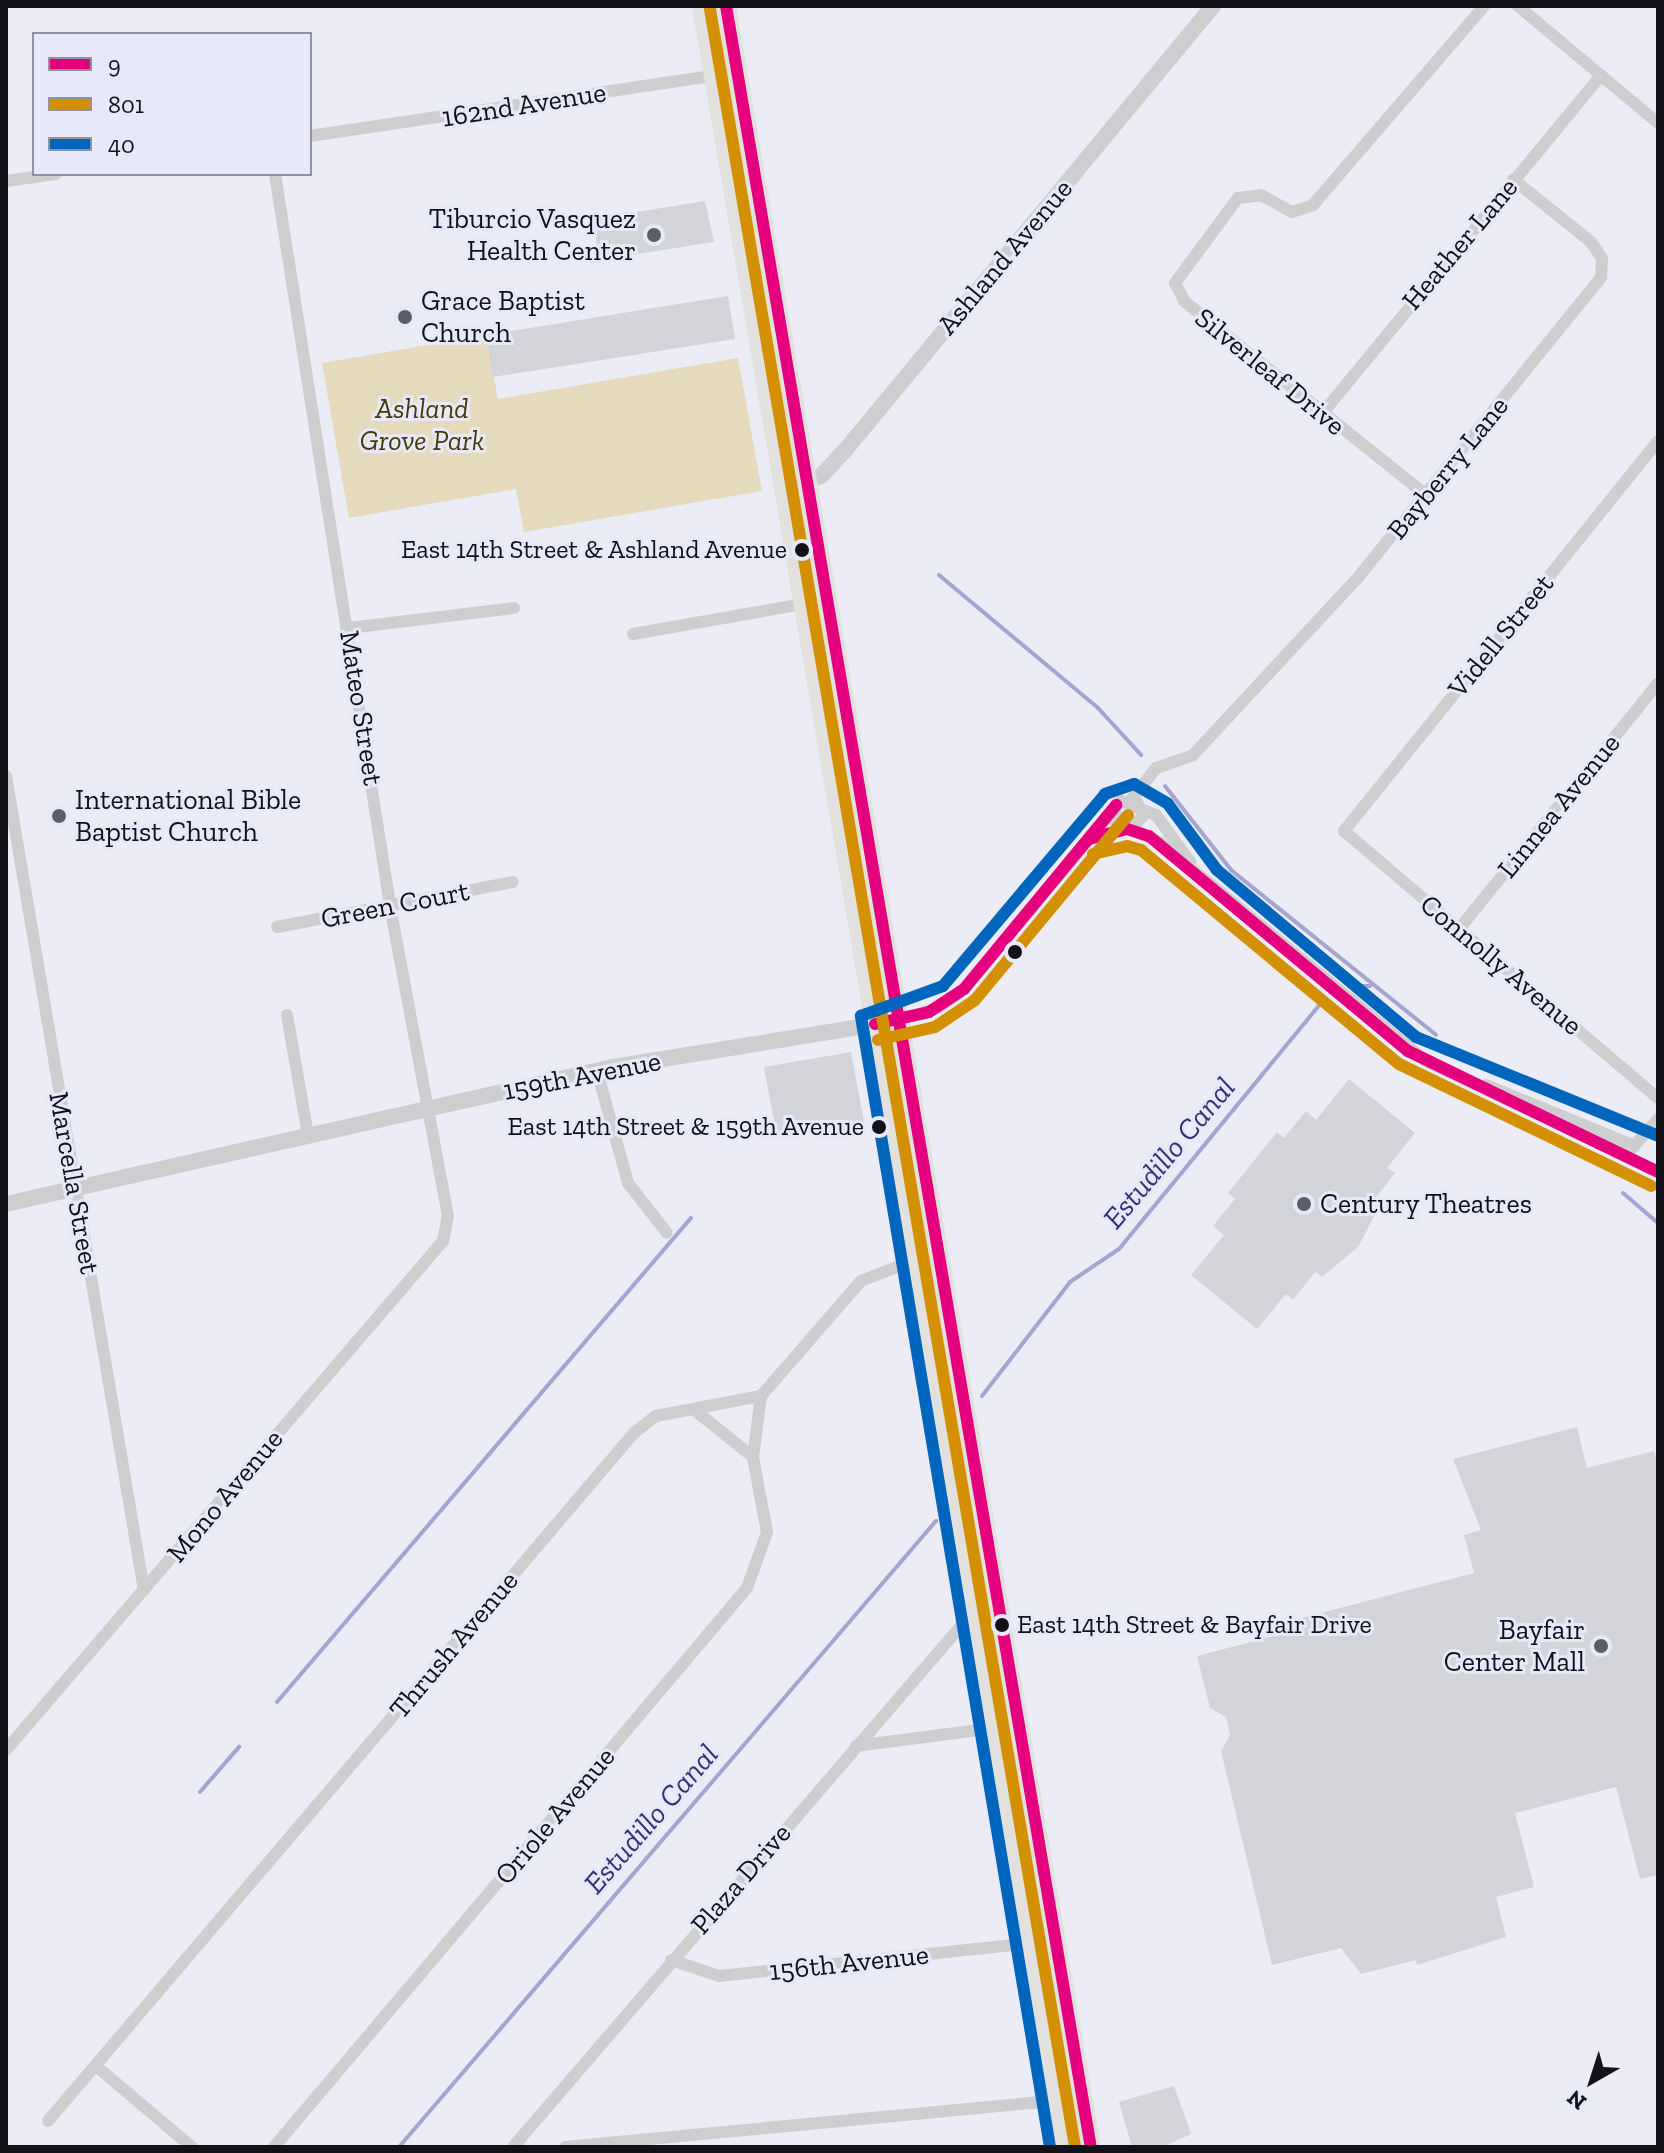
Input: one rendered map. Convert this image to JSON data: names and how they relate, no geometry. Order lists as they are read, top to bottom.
{
  "streets": {
    "street": [
      "162nd Avenue",
      "Heather Lane",
      "Ashland Avenue",
      "Silverleaf Drive",
      "Bayberry Lane",
      "Videll Street",
      "Mateo Street",
      "Linnea Avenue",
      "Green Court",
      "Connolly Avenue",
      "159th Avenue",
      "Marcella Street",
      "Mono Avenue",
      "Thrush Avenue",
      "Oriole Avenue",
      "Plaza Drive",
      "156th Avenue"
    ]
  },
  "crossings": [
    ["Heather Lane", "Silverleaf Drive"],
    ["Heather Lane", "Bayberry Lane"],
    ["Silverleaf Drive", "Bayberry Lane"],
    ["Videll Street", "Connolly Avenue"],
    ["Mateo Street", "Green Court"],
    ["Mateo Street", "159th Avenue"],
    ["Mateo Street", "Mono Avenue"],
    ["Linnea Avenue", "Connolly Avenue"],
    ["159th Avenue", "Marcella Street"],
    ["Marcella Street", "Mono Avenue"],
    ["Thrush Avenue", "Oriole Avenue"],
    ["Plaza Drive", "156th Avenue"]
  ],
  "water": ["Estudillo Canal"],
  "parks": ["Ashland Grove Park"],
  "places": [
    "Tiburcio Vasquez Health Center",
    "Grace Baptist Church",
    "East 14th Street & Ashland Avenue",
    "International Bible Baptist Church",
    "East 14th Street & 159th Avenue",
    "Century Theatres",
    "East 14th Street & Bayfair Drive",
    "Bayfair Center Mall"
  ],
  "lines": ["transit line 9", "transit line 801", "transit line 40"],
  "legend": ["9", "801", "40"],
  "north": "bottom left"
}
